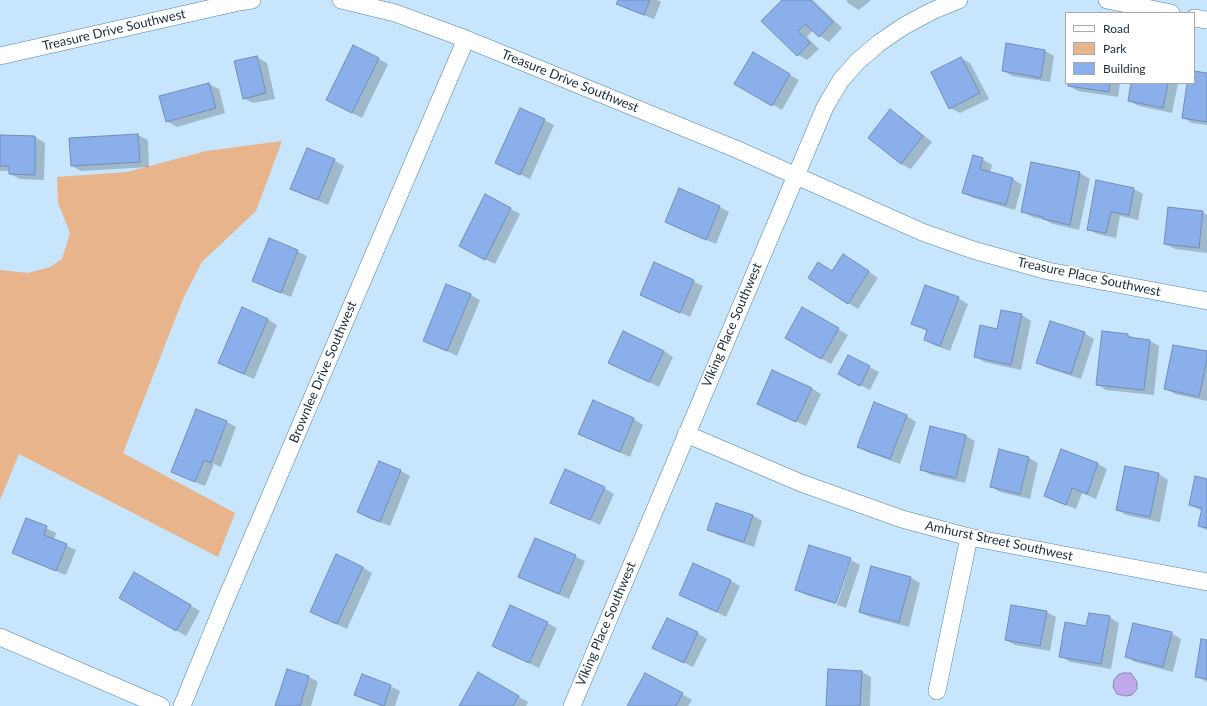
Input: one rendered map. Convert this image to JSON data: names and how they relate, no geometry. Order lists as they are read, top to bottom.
{
  "streets": {
    "street": [
      "Treasure Drive Southwest",
      "Treasure Place Southwest",
      "Viking Place Southwest",
      "Brownlee Drive Southwest",
      "Amhurst Street Southwest"
    ]
  },
  "crossings": [
    ["Treasure Drive Southwest", "Treasure Place Southwest"],
    ["Treasure Drive Southwest", "Viking Place Southwest"],
    ["Treasure Drive Southwest", "Brownlee Drive Southwest"],
    ["Treasure Place Southwest", "Viking Place Southwest"],
    ["Viking Place Southwest", "Amhurst Street Southwest"]
  ],
  "legend": ["Road", "Park", "Building"]
}
